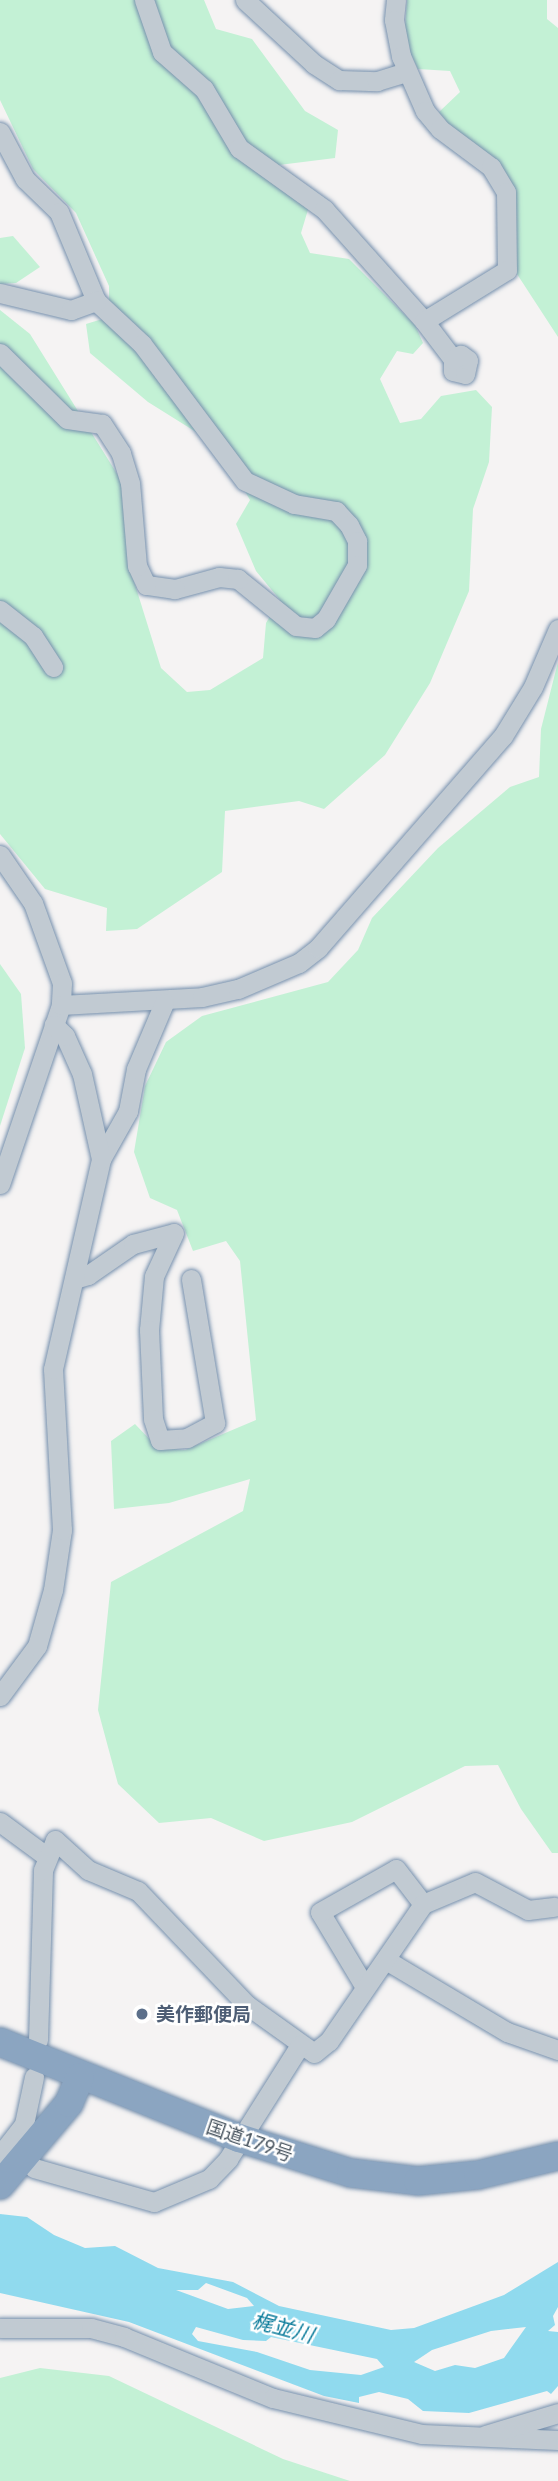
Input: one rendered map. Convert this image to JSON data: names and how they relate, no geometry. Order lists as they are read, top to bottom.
{
  "streets": {
    "highway": ["国道179号"]
  },
  "water": ["梶並川"],
  "places": ["美作郵便局"]
}
